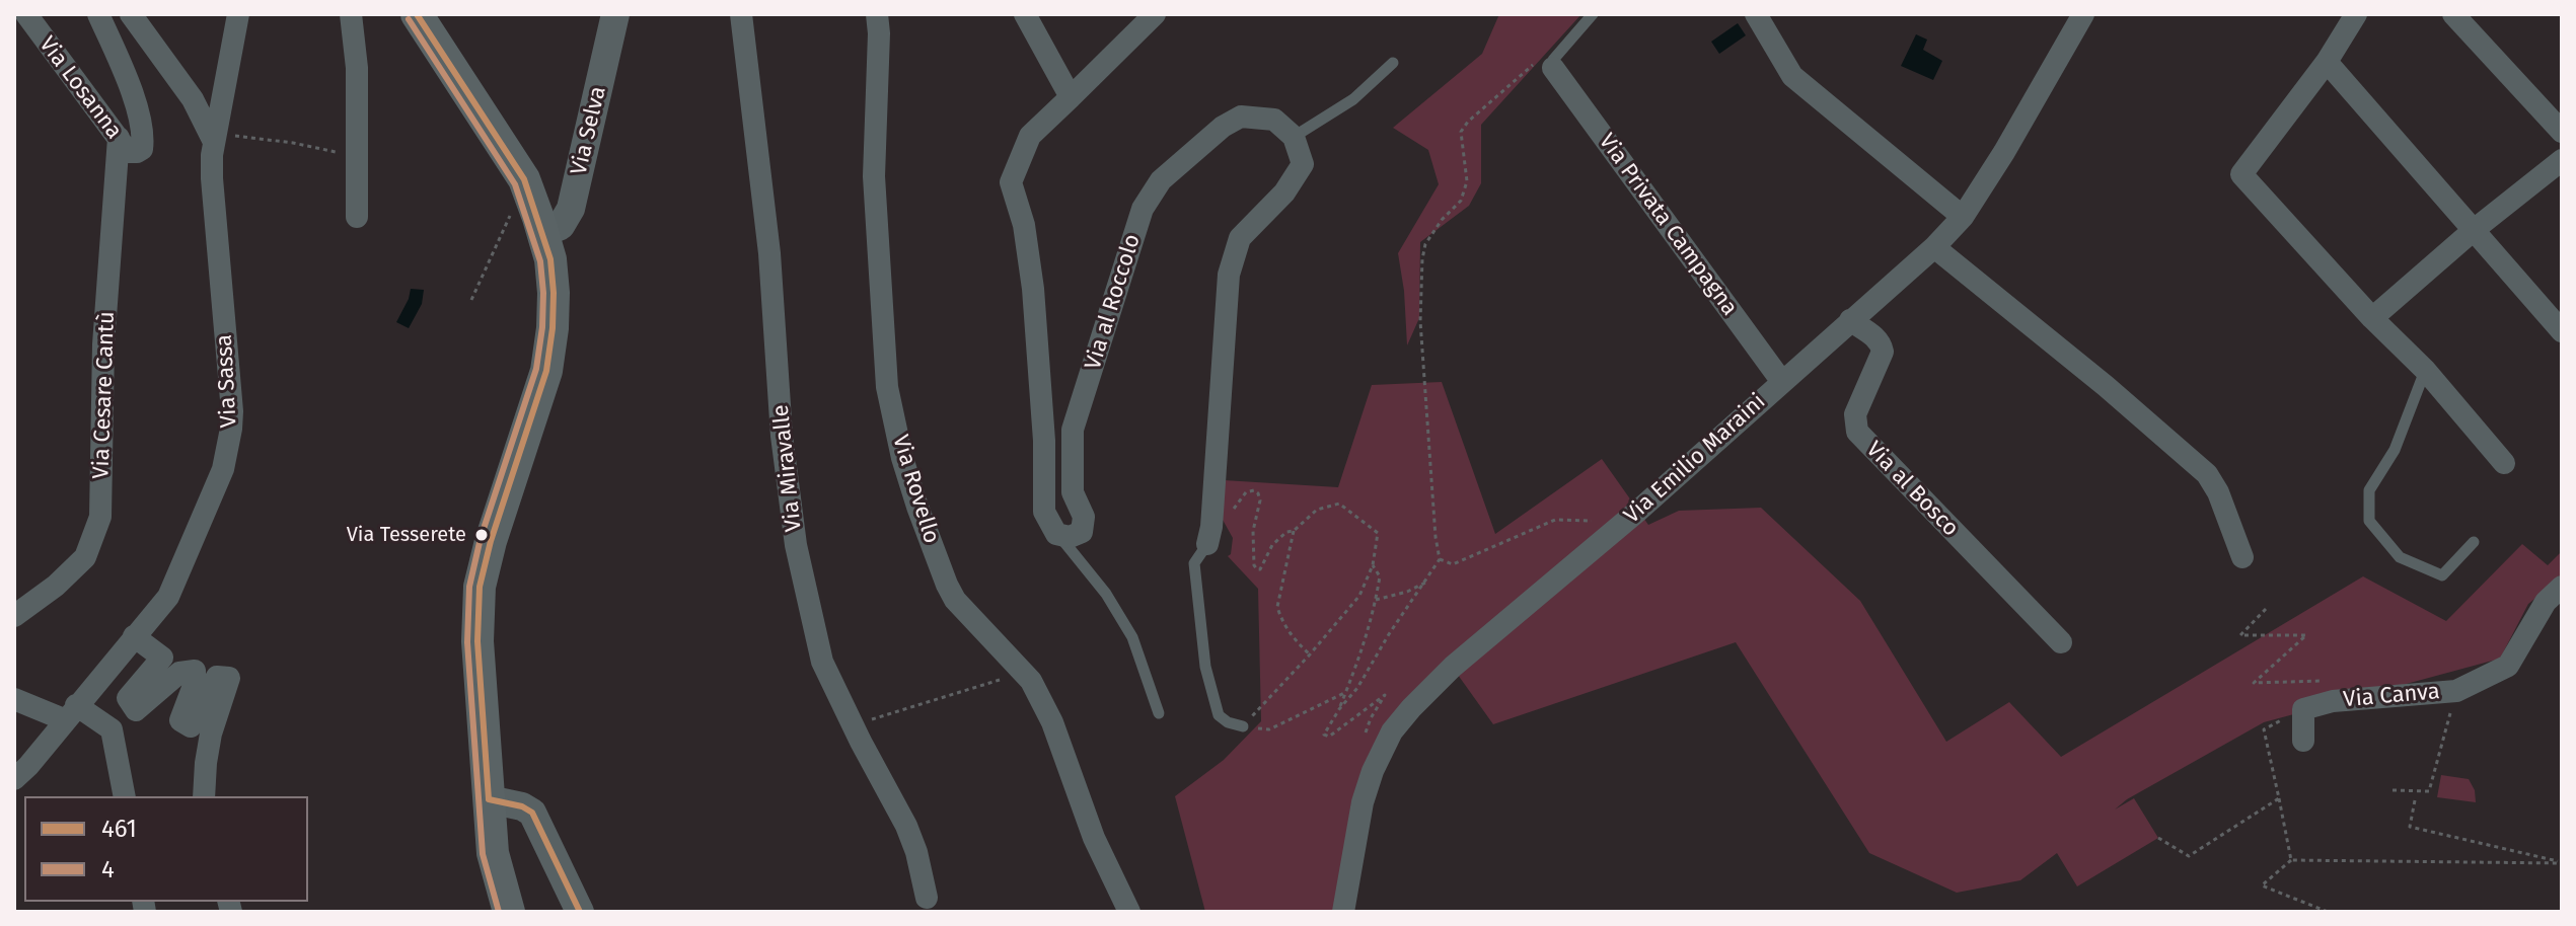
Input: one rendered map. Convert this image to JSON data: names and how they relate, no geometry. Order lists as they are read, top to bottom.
{
  "streets": {
    "street": [
      "Via Losanna",
      "Via Selva",
      "Via Privata Campagna",
      "Via al Roccolo",
      "Via Sassa",
      "Via Cesare Cantù",
      "Via Emilio Maraini",
      "Via Miravalle",
      "Via Rovello",
      "Via al Bosco",
      "Via Canva"
    ]
  },
  "crossings": [
    ["Via Losanna", "Via Cesare Cantù"],
    ["Via Privata Campagna", "Via Emilio Maraini"],
    ["Via Emilio Maraini", "Via al Bosco"]
  ],
  "places": ["Via Tesserete"],
  "lines": ["transit line 461", "transit line 4"],
  "legend": ["461", "4"]
}
